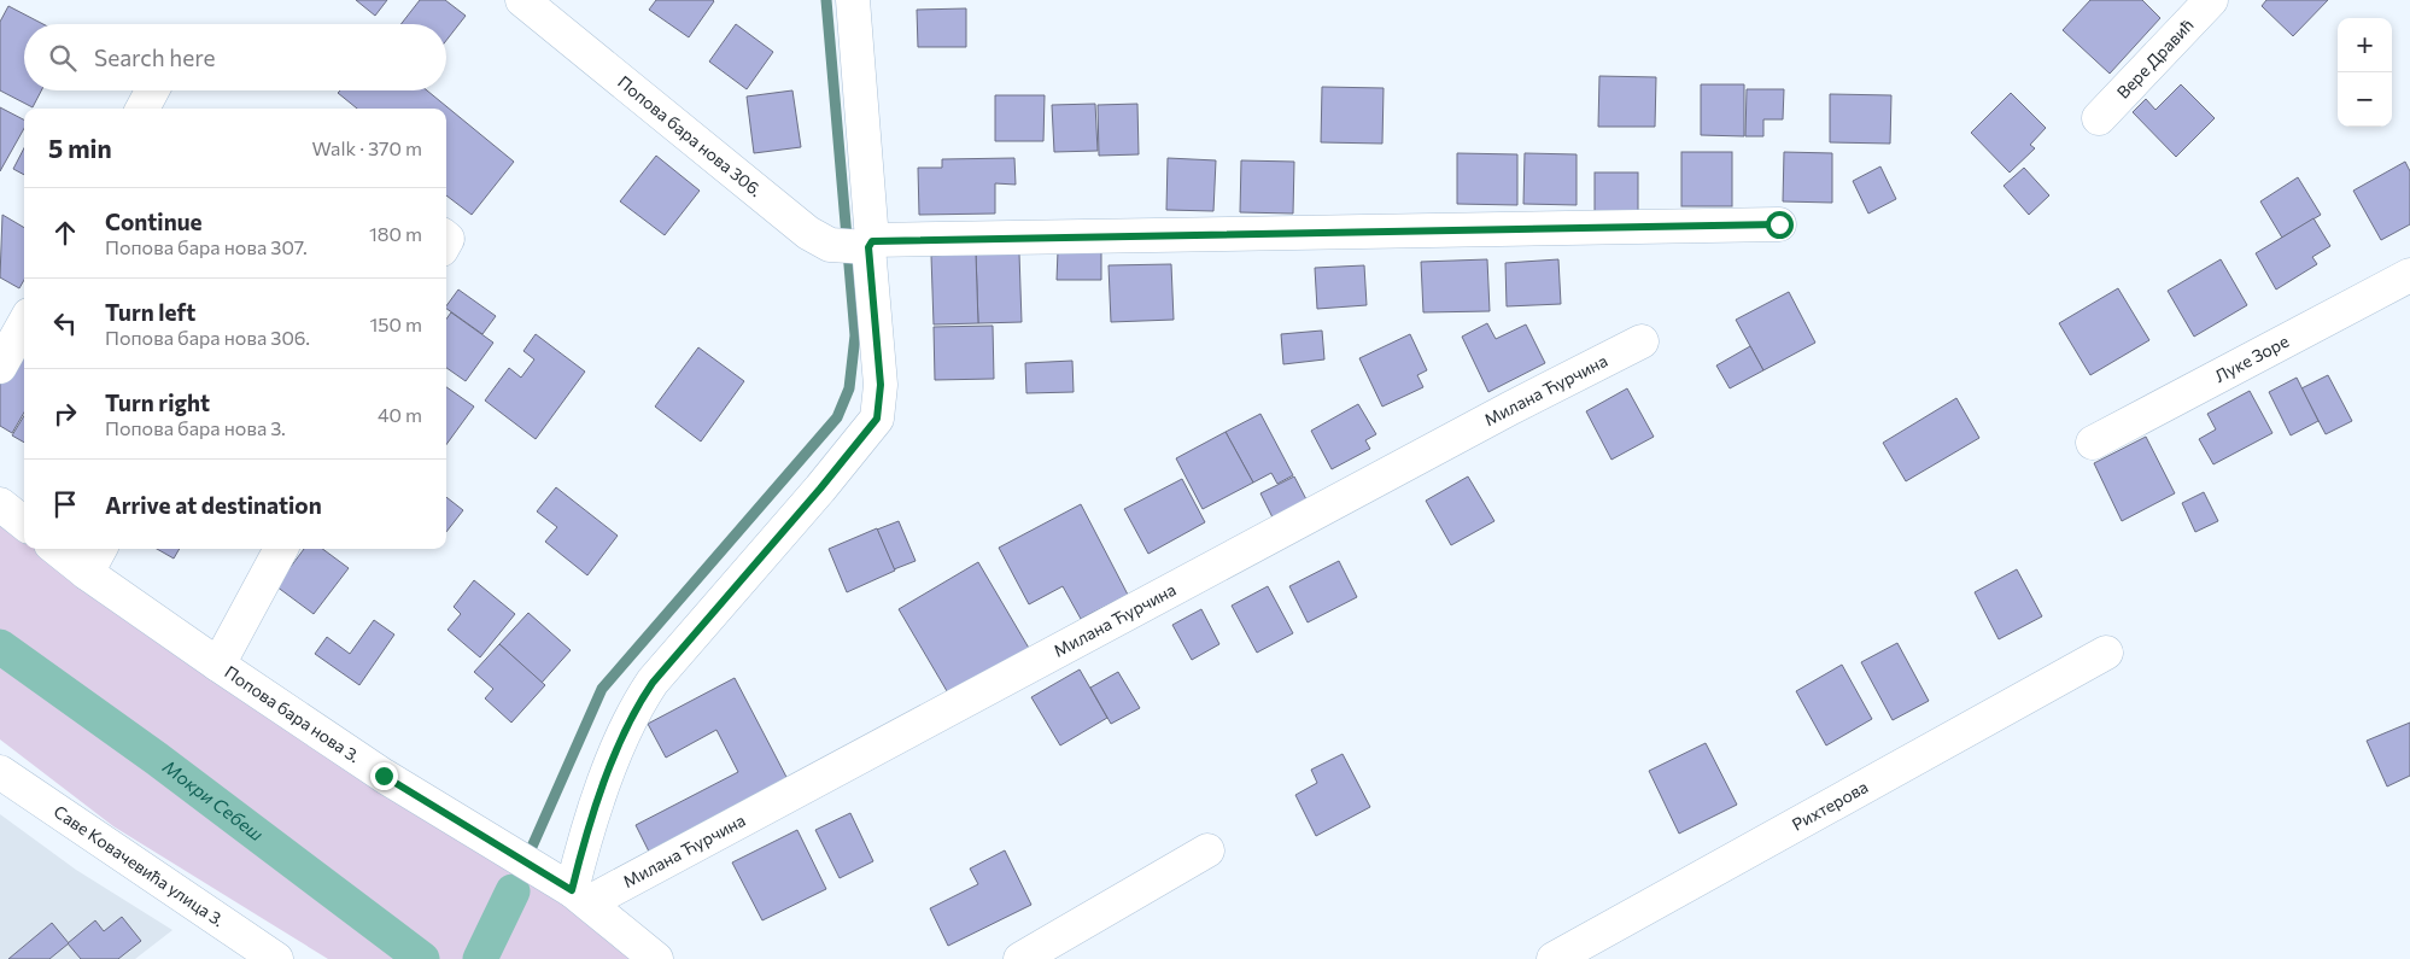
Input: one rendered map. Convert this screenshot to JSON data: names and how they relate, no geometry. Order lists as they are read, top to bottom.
{
  "streets": {
    "street": [
      "Вере Дравић",
      "Попова бара нова 306.",
      "Луке Зоре",
      "Милана Ћурчина",
      "Попова бара нова 3.",
      "Рихтерова",
      "Саве Ковачевића улица 3."
    ]
  },
  "crossings": [
    ["Милана Ћурчина", "Попова бара нова 3."]
  ],
  "water": ["Мокри Себеш"],
  "page": {
    "map_buttons": ["+", "−"],
    "search": "Search here",
    "heading": ["5 min", "Walk · 370 m"],
    "list": [
      ["Continue", "Попова бара нова 307.", "180 m"],
      ["Turn left", "Попова бара нова 306.", "150 m"],
      ["Turn right", "Попова бара нова 3.", "40 m"],
      "Arrive at destination"
    ]
  }
}
